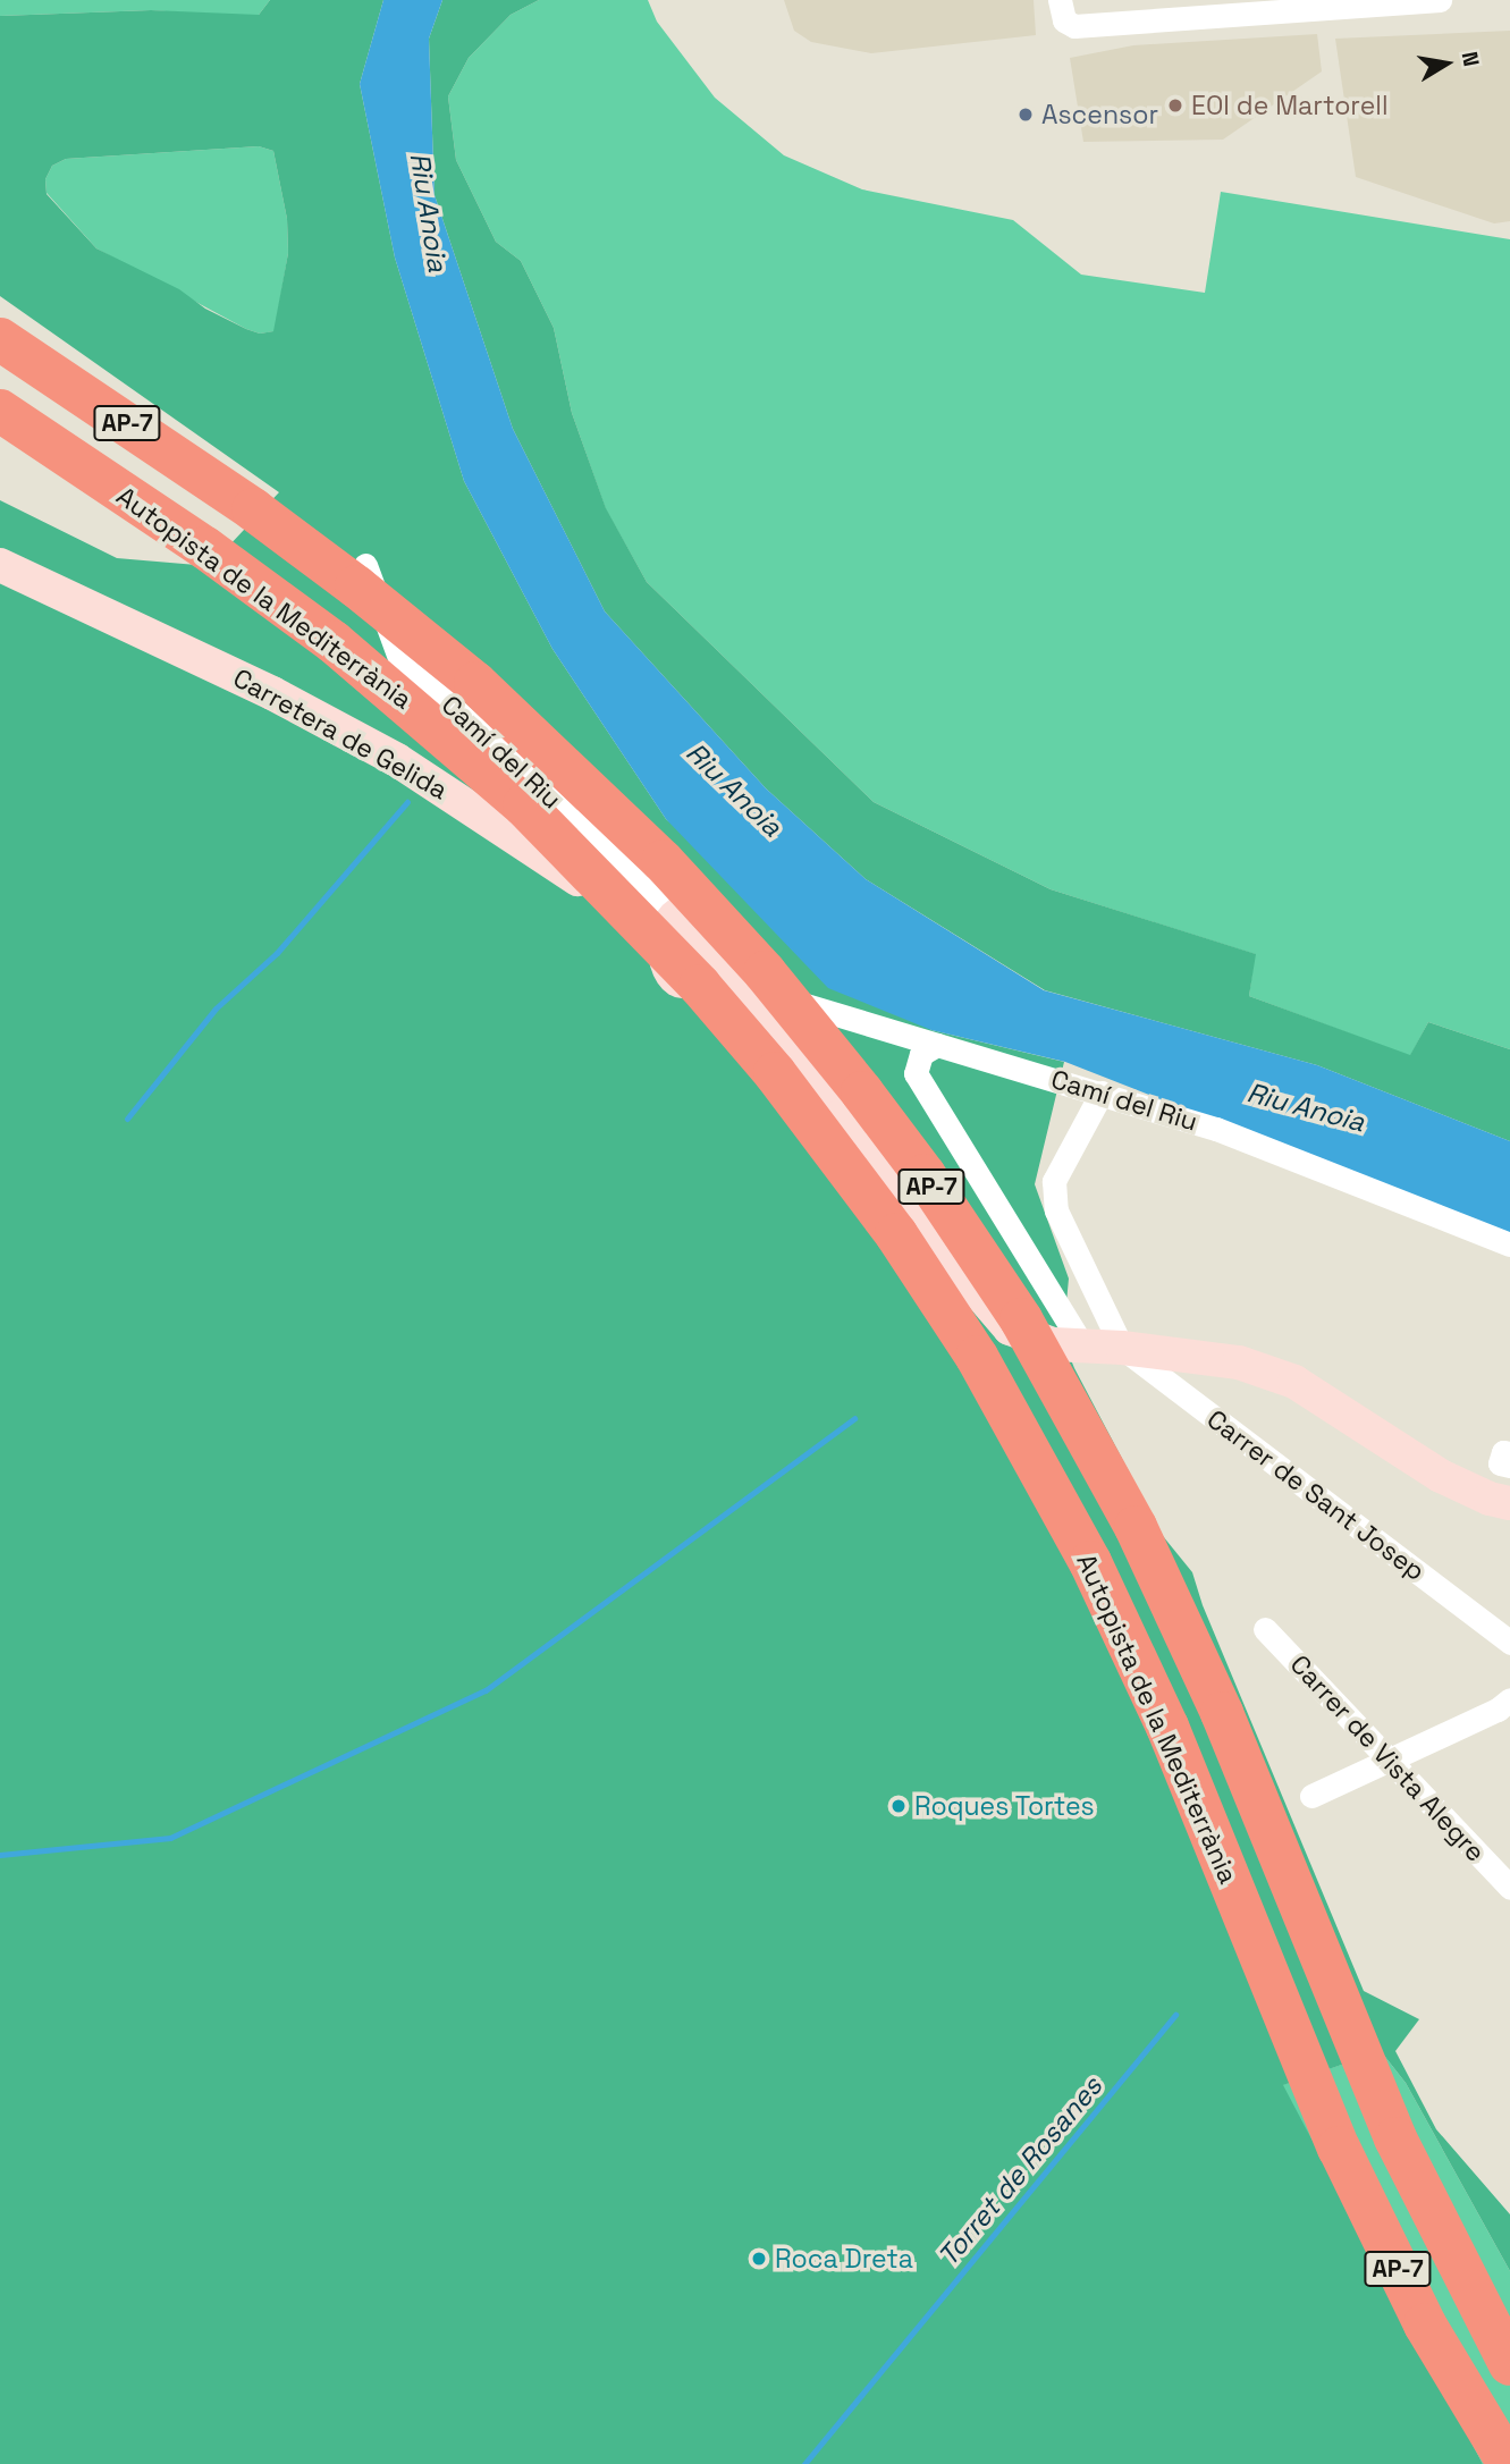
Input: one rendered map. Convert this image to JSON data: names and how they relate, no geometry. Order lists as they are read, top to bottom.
{
  "streets": {
    "highway": ["AP-7", "Autopista de la Mediterrània"],
    "street": [
      "Carretera de Gelida",
      "Camí del Riu",
      "Carrer de Sant Josep",
      "Carrer de Vista Alegre"
    ]
  },
  "crossings": [
    ["Carretera de Gelida", "Camí del Riu"],
    ["Carretera de Gelida", "Carrer de Sant Josep"]
  ],
  "water": ["Riu Anoia", "Torret de Rosanes"],
  "places": [
    "EOI de Martorell",
    "Ascensor",
    "Roques Tortes",
    "Roca Dreta"
  ],
  "north": "right"
}
